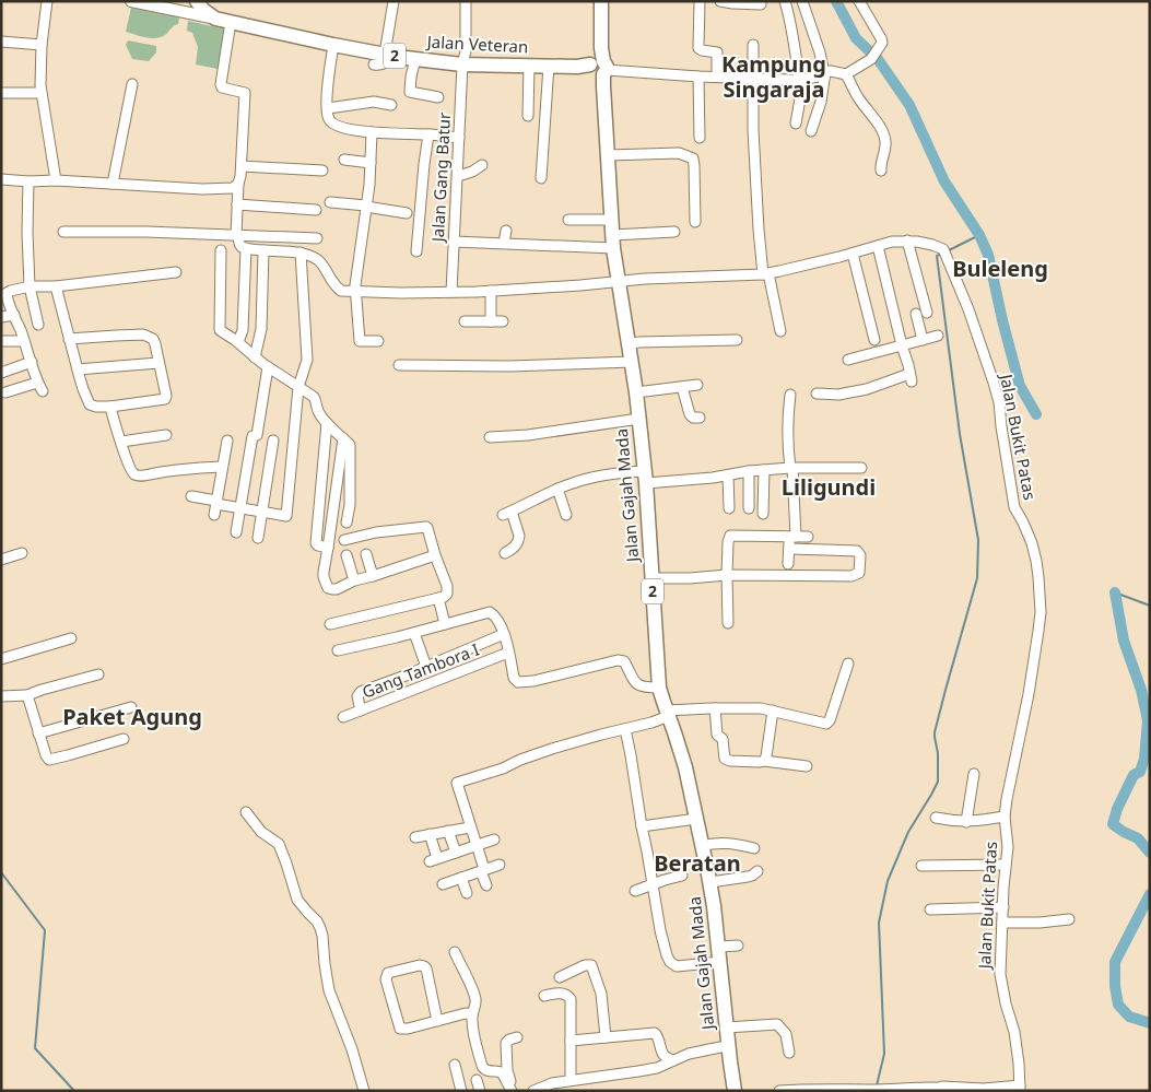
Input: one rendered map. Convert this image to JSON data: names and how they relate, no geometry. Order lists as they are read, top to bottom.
{
  "streets": {
    "highway": ["Jalan Veteran", "2", "Jalan Gajah Mada"],
    "street": ["Jalan Gang Batur", "Jalan Bukit Patas", "Gang Tambora I"]
  },
  "crossings": [
    ["Jalan Veteran", "Jalan Gang Batur"],
    ["Jalan Veteran", "Jalan Gajah Mada"],
    ["Jalan Bukit Patas", "Jalan Gajah Mada"]
  ],
  "districts": [
    "Kampung Singaraja",
    "Buleleng",
    "Liligundi",
    "Paket Agung",
    "Beratan"
  ]
}
